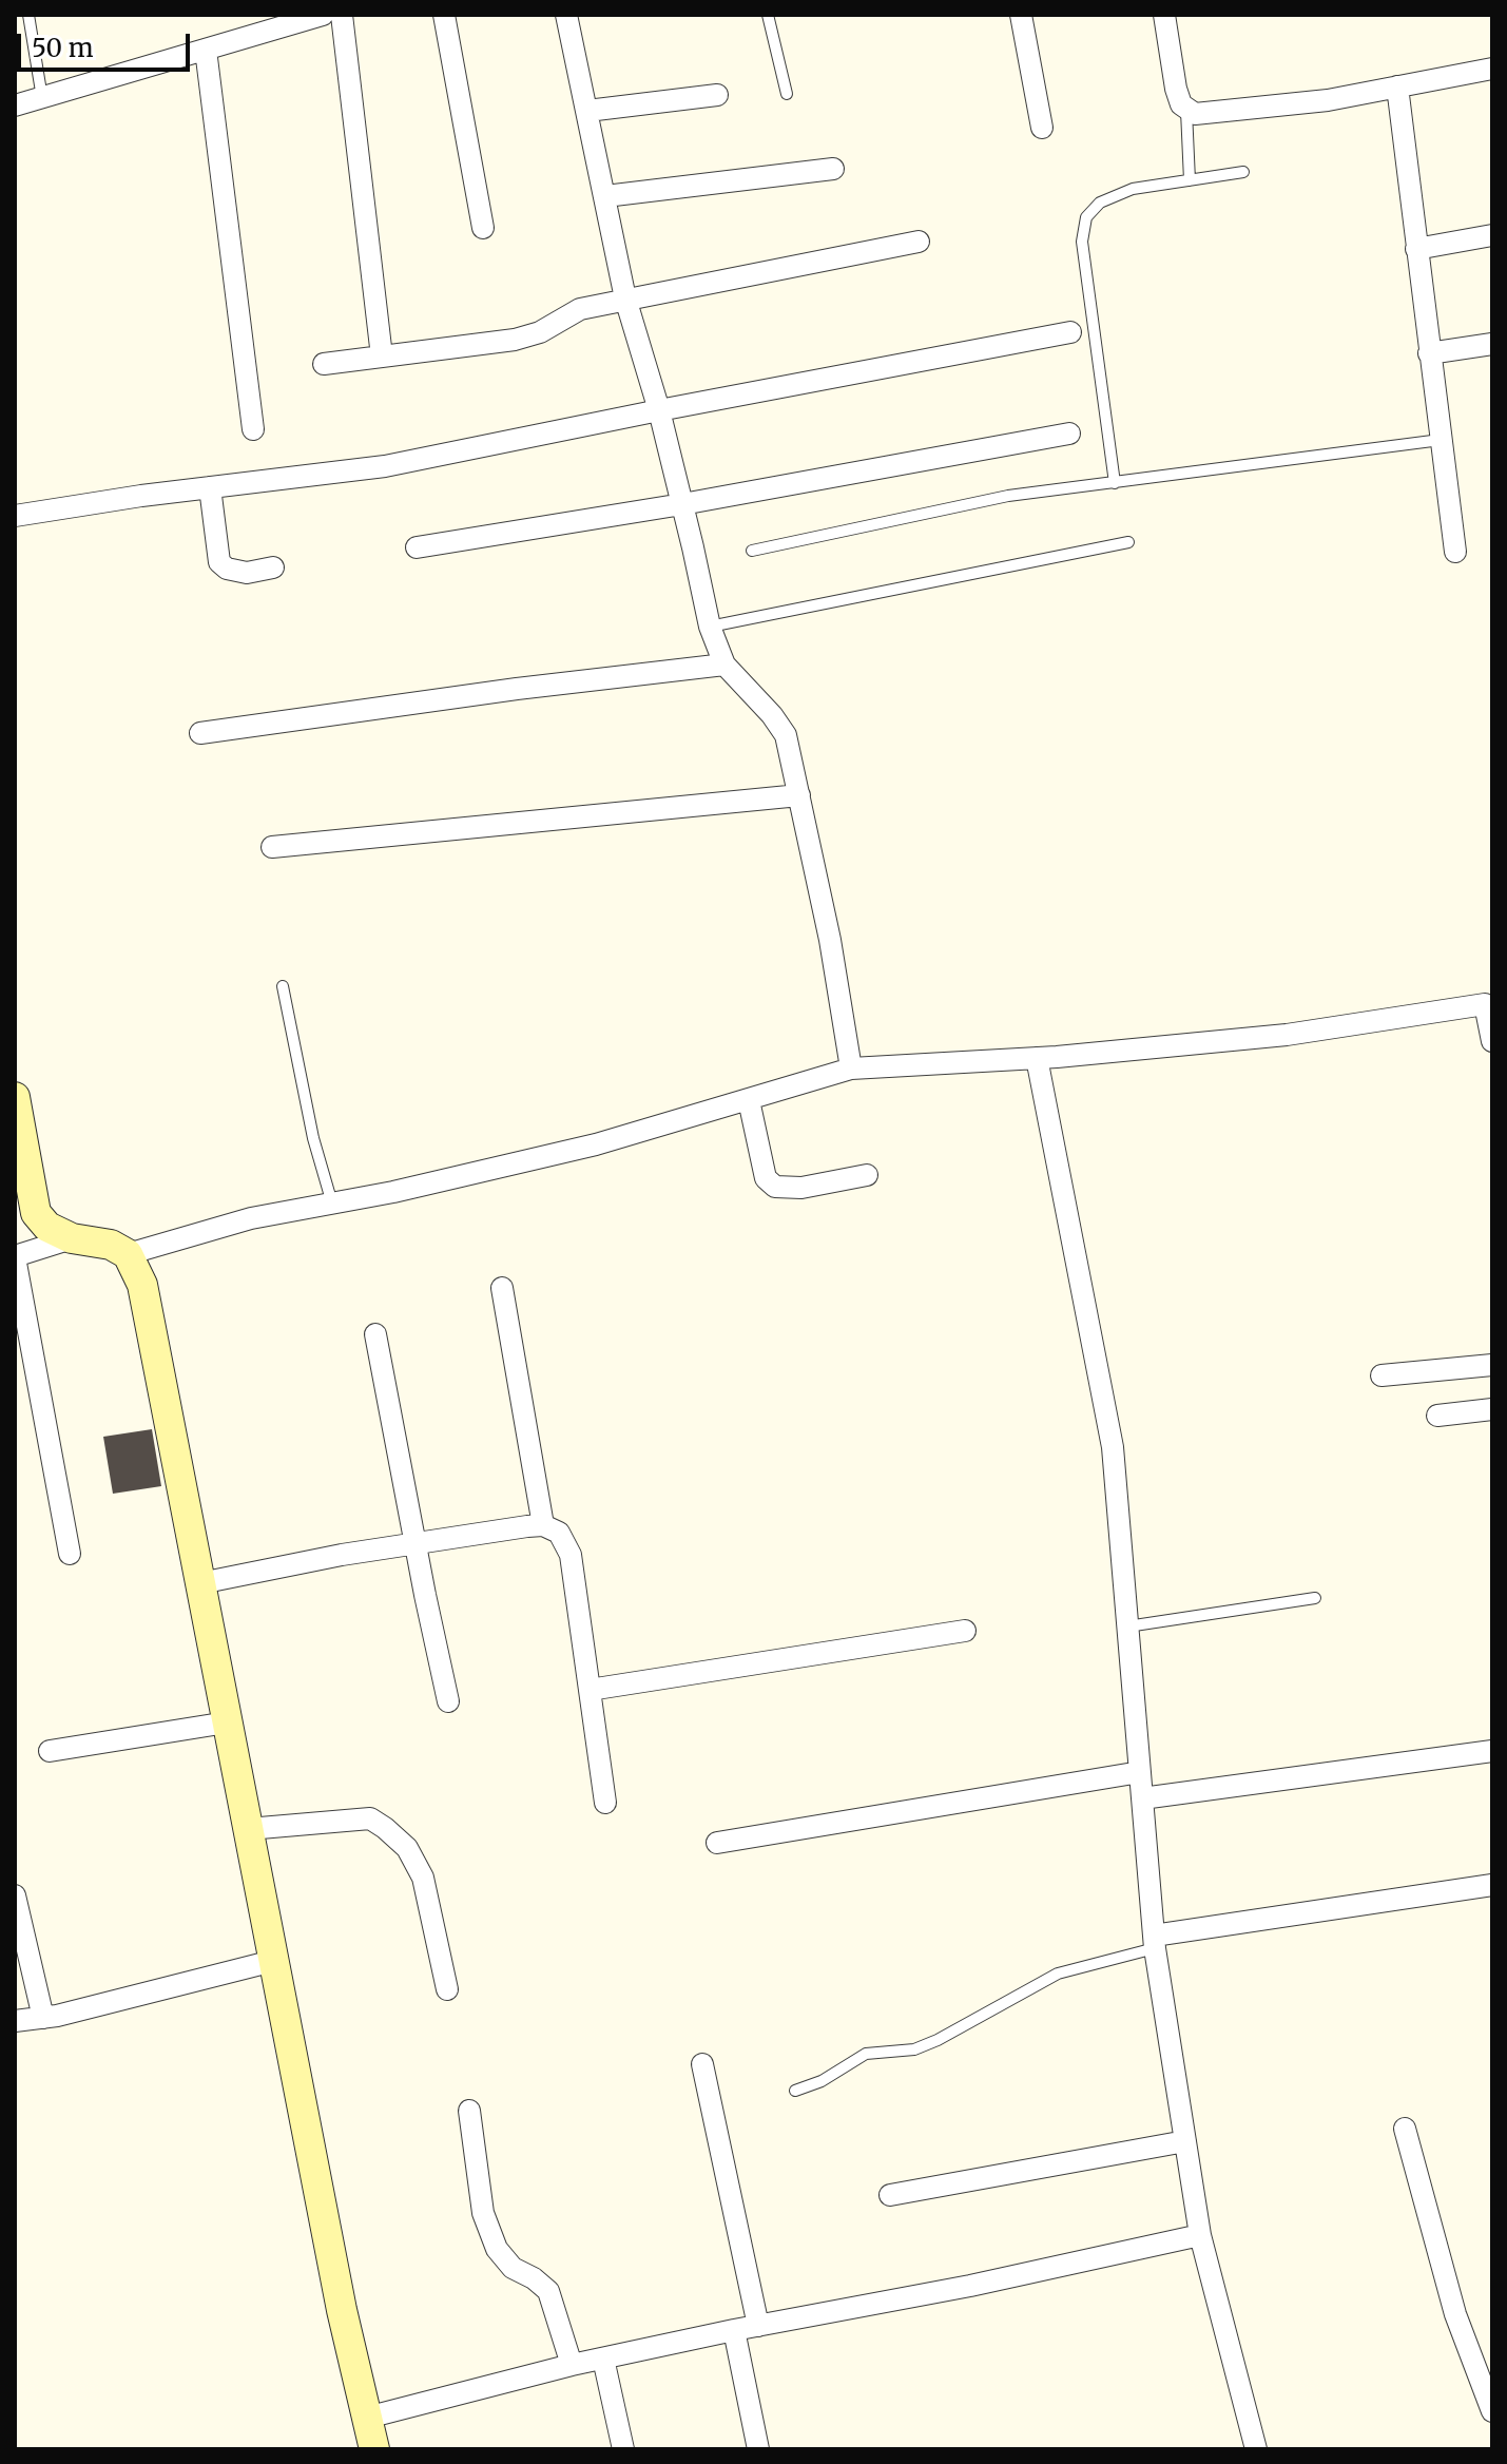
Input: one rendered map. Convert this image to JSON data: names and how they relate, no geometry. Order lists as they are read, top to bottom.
{
  "scale_bar": "50 m"
}
